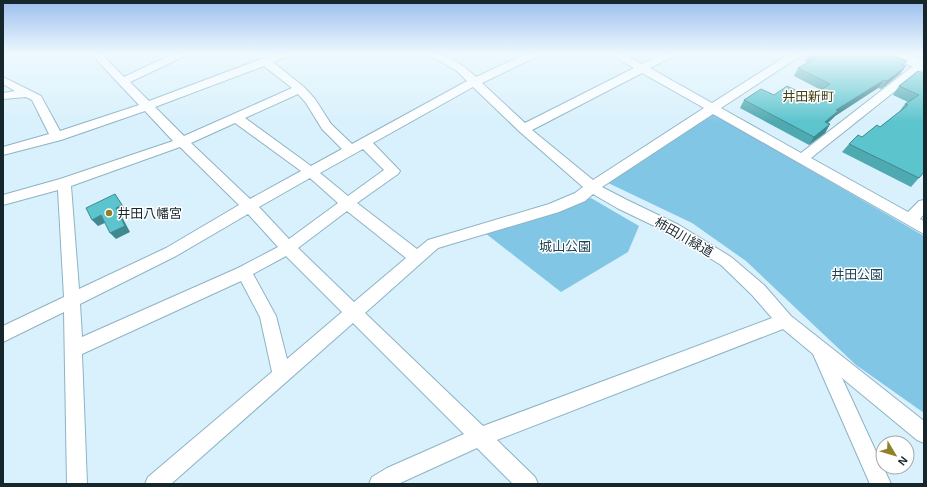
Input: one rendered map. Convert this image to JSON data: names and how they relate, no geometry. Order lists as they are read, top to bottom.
{
  "streets": {
    "street": ["柿田川緑道"]
  },
  "districts": ["井田新町"],
  "parks": ["城山公園", "井田公園"],
  "places": ["井田八幡宮"],
  "north": "bottom right"
}
